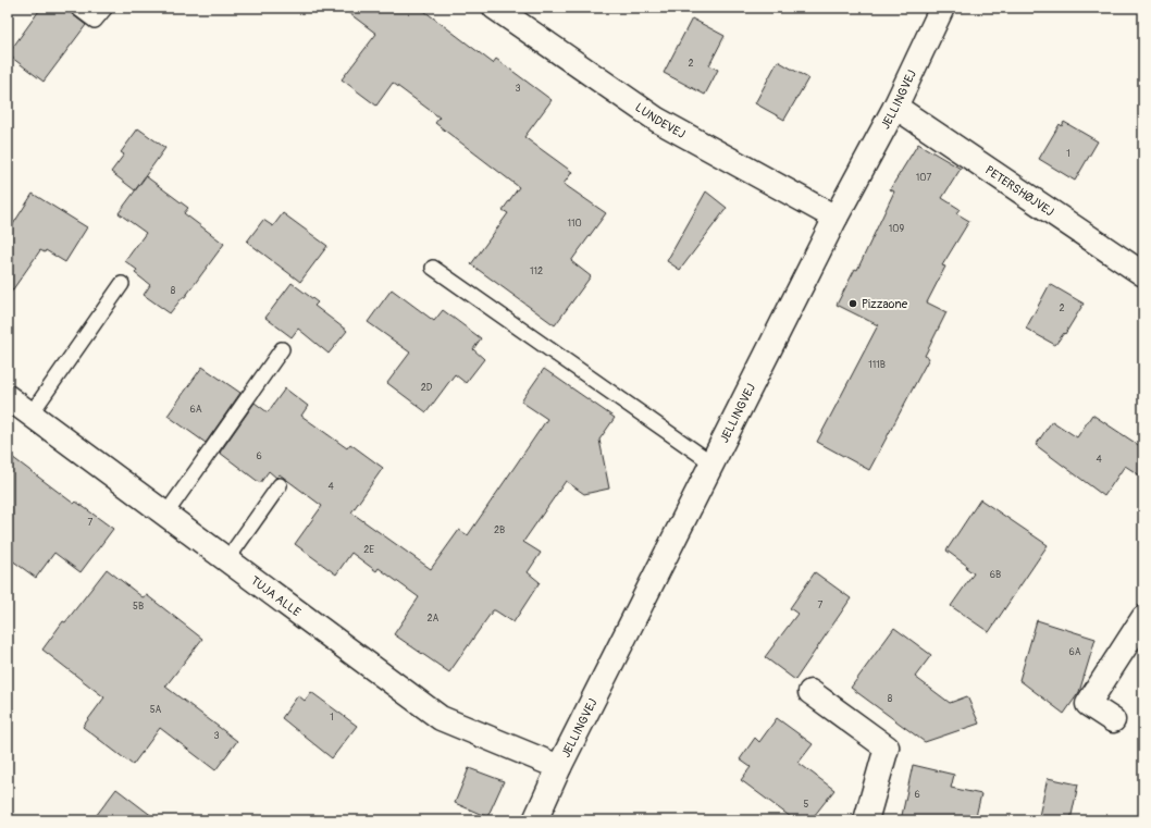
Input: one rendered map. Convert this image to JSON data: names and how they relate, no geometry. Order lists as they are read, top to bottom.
{
  "streets": {
    "street": [
      "JELLINGVEJ",
      "LUNDEVEJ",
      "PETERSHØJVEJ",
      "TUJA ALLE"
    ]
  },
  "crossings": [
    ["JELLINGVEJ", "LUNDEVEJ"],
    ["JELLINGVEJ", "PETERSHØJVEJ"],
    ["JELLINGVEJ", "TUJA ALLE"]
  ],
  "places": ["Pizzaone"],
  "house_numbers": [
    "2",
    "3",
    "1",
    "107",
    "110",
    "109",
    "112",
    "8",
    "2",
    "111B",
    "2D",
    "6A",
    "6",
    "4",
    "4",
    "7",
    "2B",
    "2E",
    "6B",
    "7",
    "5B",
    "2A",
    "6A",
    "8",
    "5A",
    "1",
    "3",
    "6",
    "5"
  ]
}
